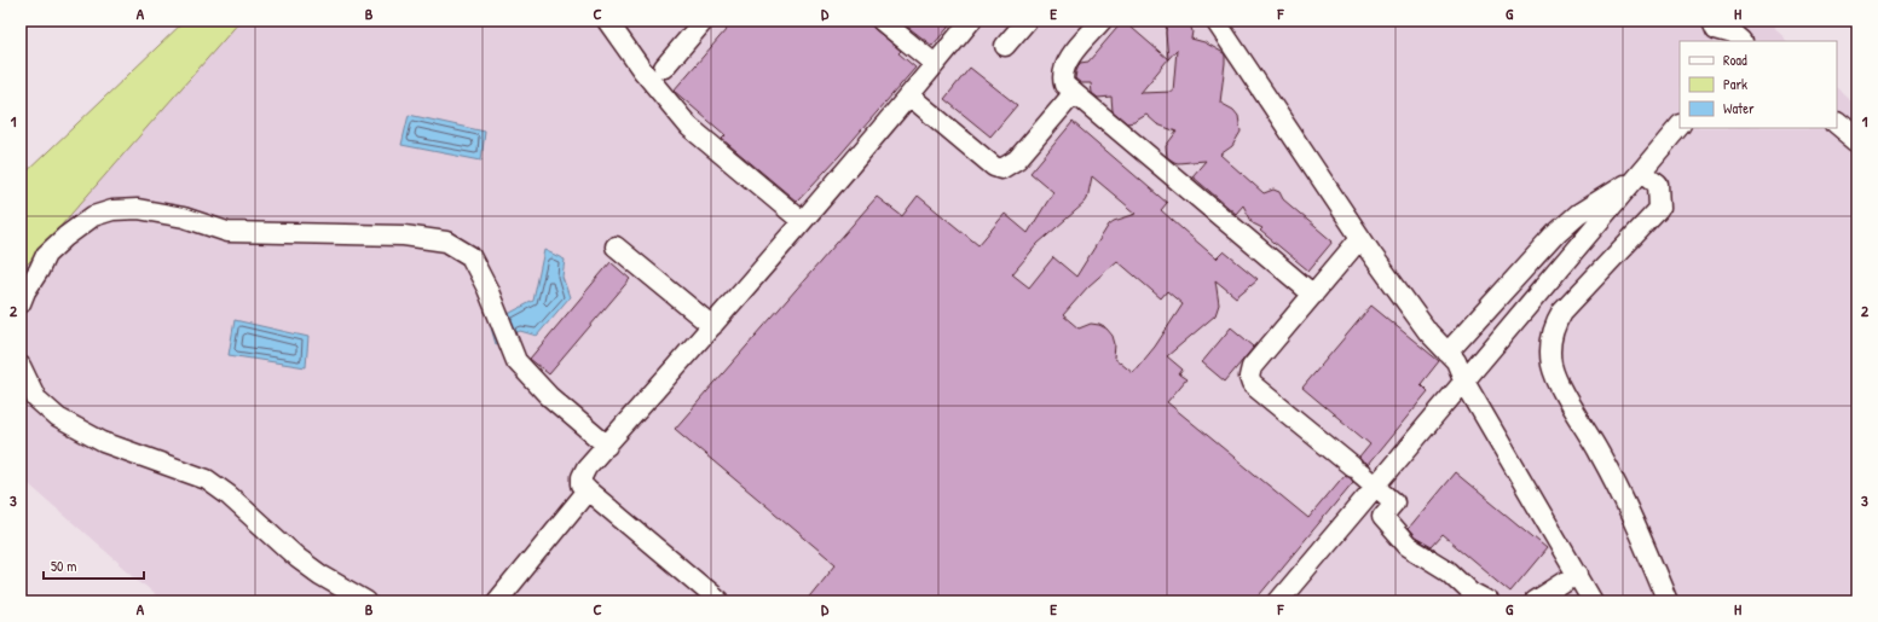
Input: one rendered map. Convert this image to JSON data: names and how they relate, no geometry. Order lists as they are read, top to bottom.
{
  "legend": ["Road", "Park", "Water"],
  "scale_bar": "50 m",
  "grid": {
    "columns": [
      "A",
      "B",
      "C",
      "D",
      "E",
      "F",
      "G",
      "H"
    ],
    "rows": ["1", "2", "3"]
  }
}
